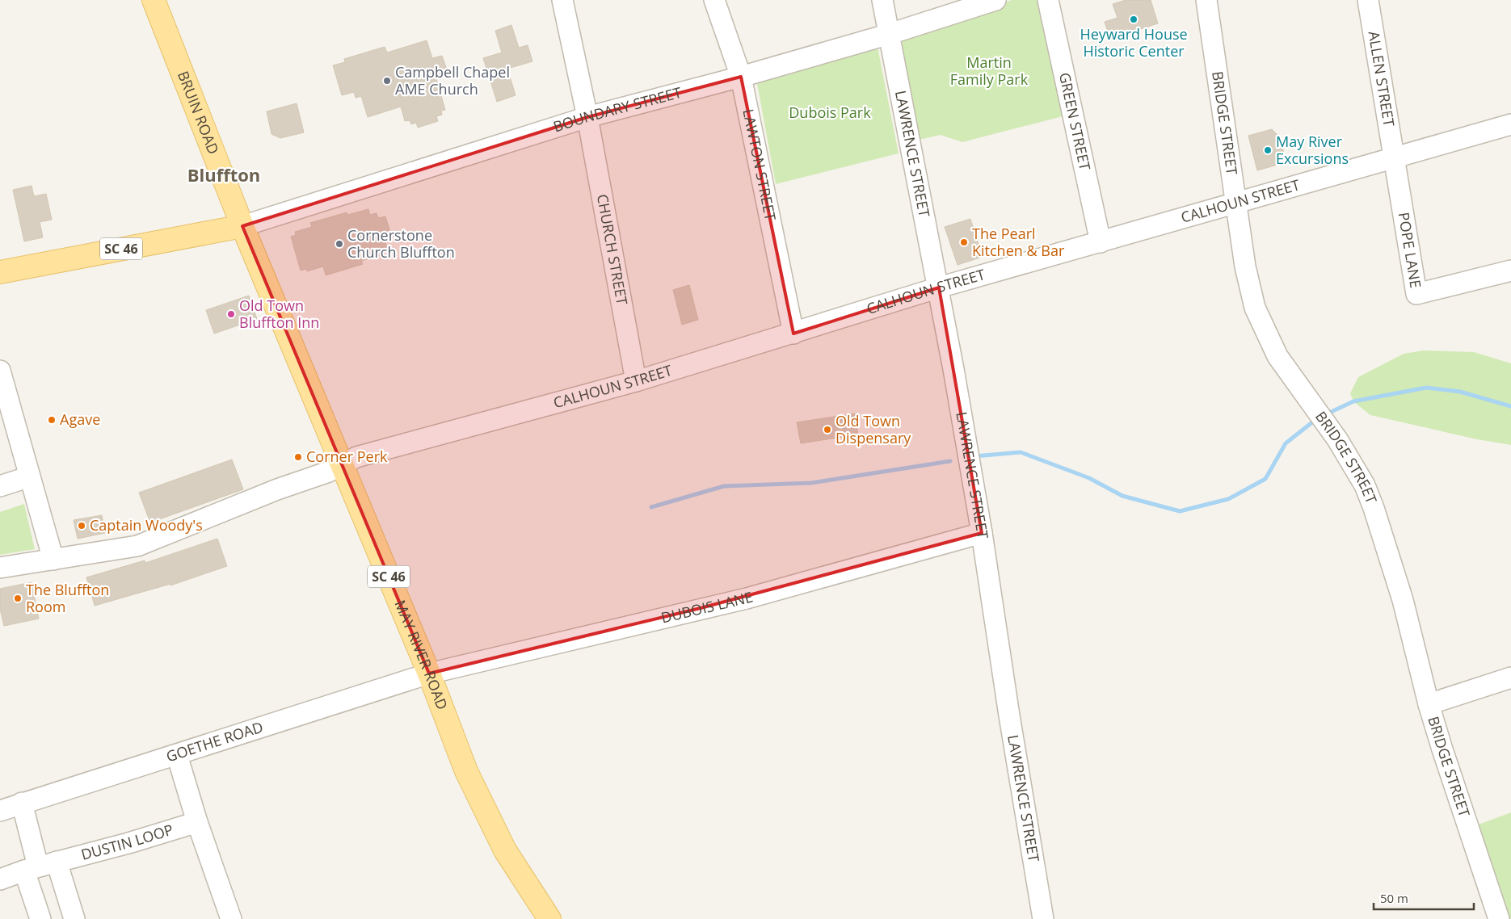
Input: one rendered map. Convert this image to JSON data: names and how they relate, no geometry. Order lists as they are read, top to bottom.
{
  "streets": {
    "main road": ["BRUIN ROAD", "SC 46", "MAY RIVER ROAD"],
    "street": [
      "ALLEN STREET",
      "BOUNDARY STREET",
      "GREEN STREET",
      "BRIDGE STREET",
      "LAWRENCE STREET",
      "LAWTON STREET",
      "CALHOUN STREET",
      "CHURCH STREET",
      "POPE LANE",
      "DUBOIS LANE",
      "GOETHE ROAD",
      "DUSTIN LOOP"
    ]
  },
  "crossings": [
    ["ALLEN STREET", "CALHOUN STREET"],
    ["ALLEN STREET", "POPE LANE"],
    ["BOUNDARY STREET", "BRUIN ROAD"],
    ["BOUNDARY STREET", "LAWRENCE STREET"],
    ["BOUNDARY STREET", "LAWTON STREET"],
    ["BOUNDARY STREET", "SC 46"],
    ["BOUNDARY STREET", "CHURCH STREET"],
    ["BOUNDARY STREET", "MAY RIVER ROAD"],
    ["BRUIN ROAD", "SC 46"],
    ["BRUIN ROAD", "MAY RIVER ROAD"],
    ["GREEN STREET", "CALHOUN STREET"],
    ["BRIDGE STREET", "CALHOUN STREET"],
    ["LAWRENCE STREET", "CALHOUN STREET"],
    ["LAWRENCE STREET", "DUBOIS LANE"],
    ["LAWTON STREET", "CALHOUN STREET"],
    ["CALHOUN STREET", "CHURCH STREET"],
    ["CALHOUN STREET", "POPE LANE"],
    ["CALHOUN STREET", "MAY RIVER ROAD"],
    ["SC 46", "MAY RIVER ROAD"],
    ["DUBOIS LANE", "MAY RIVER ROAD"],
    ["DUBOIS LANE", "GOETHE ROAD"],
    ["MAY RIVER ROAD", "GOETHE ROAD"]
  ],
  "districts": ["Bluffton"],
  "parks": ["Martin Family Park", "Dubois Park"],
  "places": [
    "Heyward House Historic Center",
    "Campbell Chapel AME Church",
    "May River Excursions",
    "The Pearl Kitchen & Bar",
    "Cornerstone Church Bluffton",
    "Old Town Bluffton Inn",
    "Agave",
    "Old Town Dispensary",
    "Corner Perk",
    "Captain Woody's",
    "The Bluffton Room"
  ],
  "scale_bar": "50 m"
}
